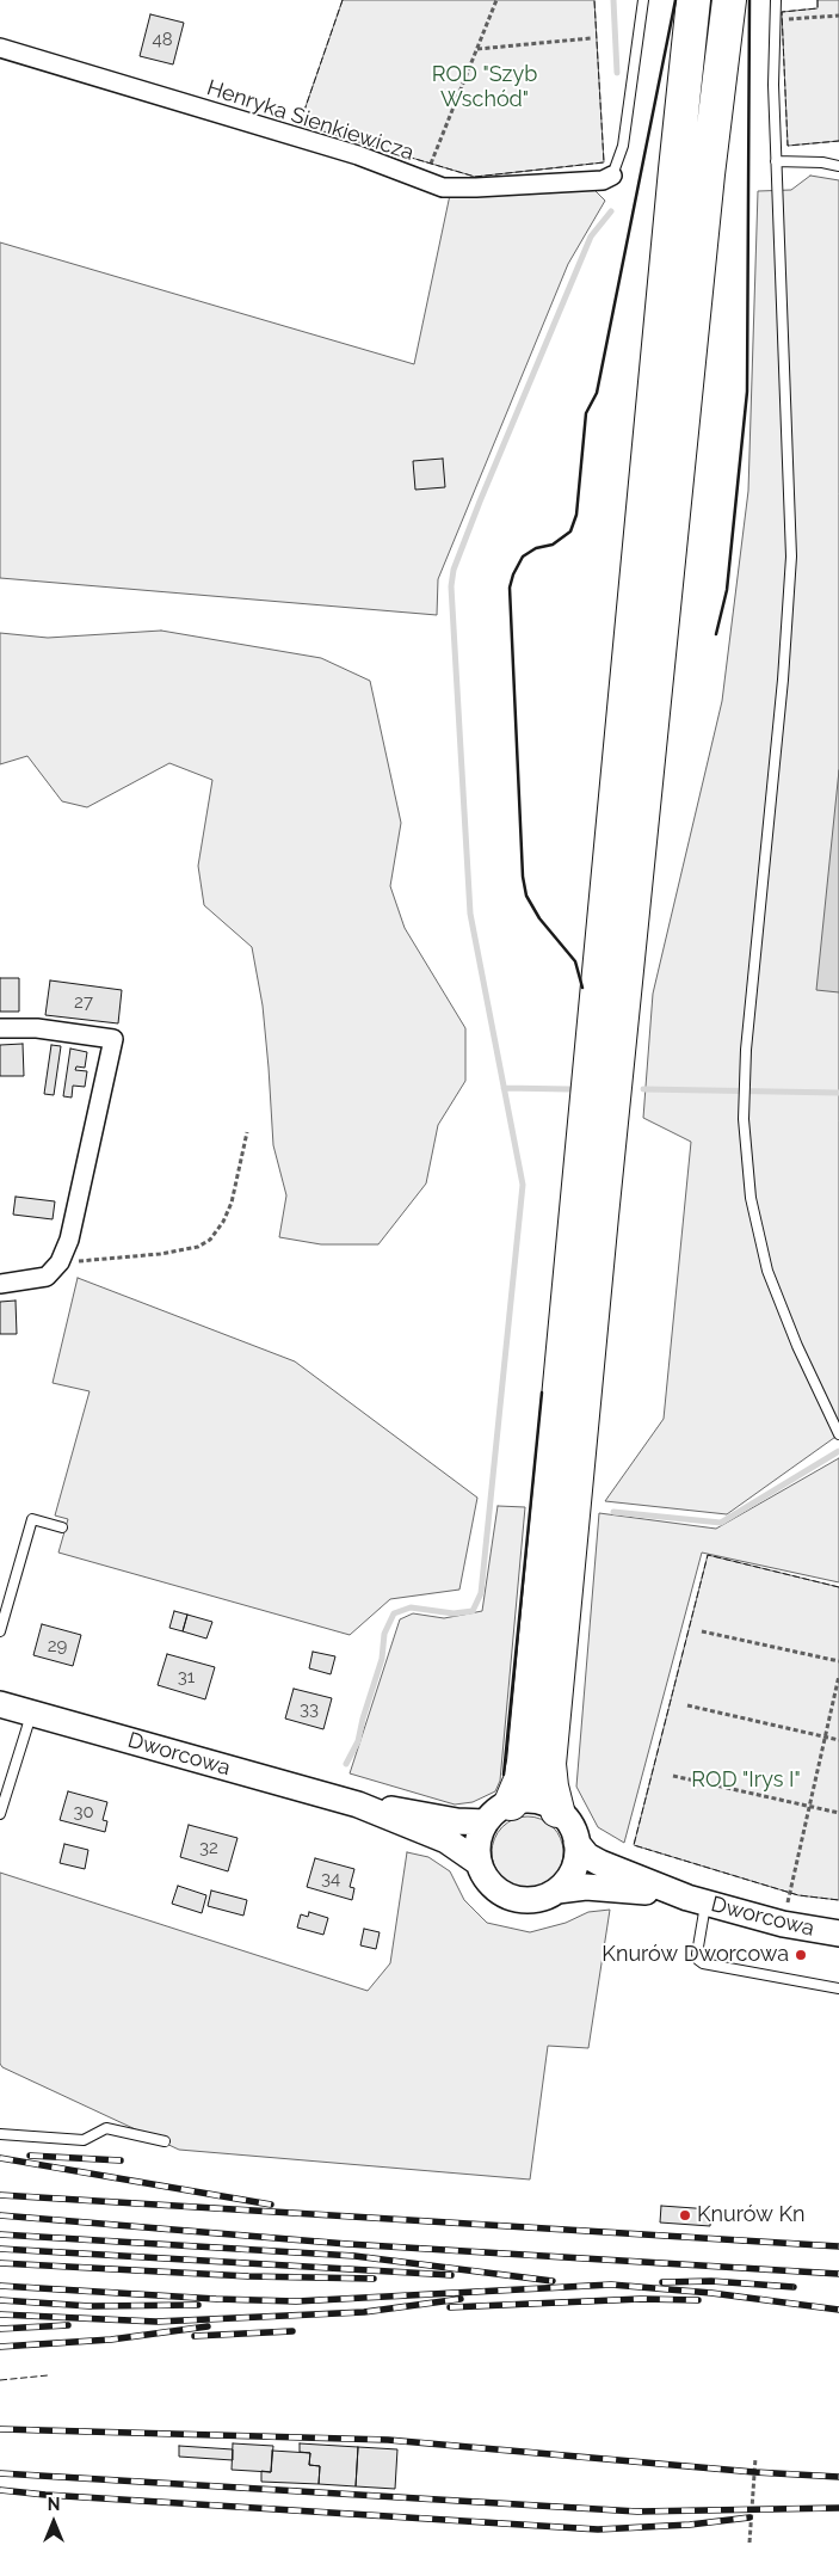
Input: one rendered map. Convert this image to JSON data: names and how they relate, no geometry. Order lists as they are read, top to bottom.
{
  "streets": {
    "main road": ["Dworcowa"],
    "street": ["Henryka Sienkiewicza"]
  },
  "parks": ["ROD \"Szyb Wschód\"", "ROD \"Irys I\""],
  "places": ["Knurów Dworcowa", "Knurów Kn"],
  "house_numbers": [
    "48",
    "27",
    "29",
    "31",
    "33",
    "30",
    "32",
    "34"
  ],
  "north": "top"
}
